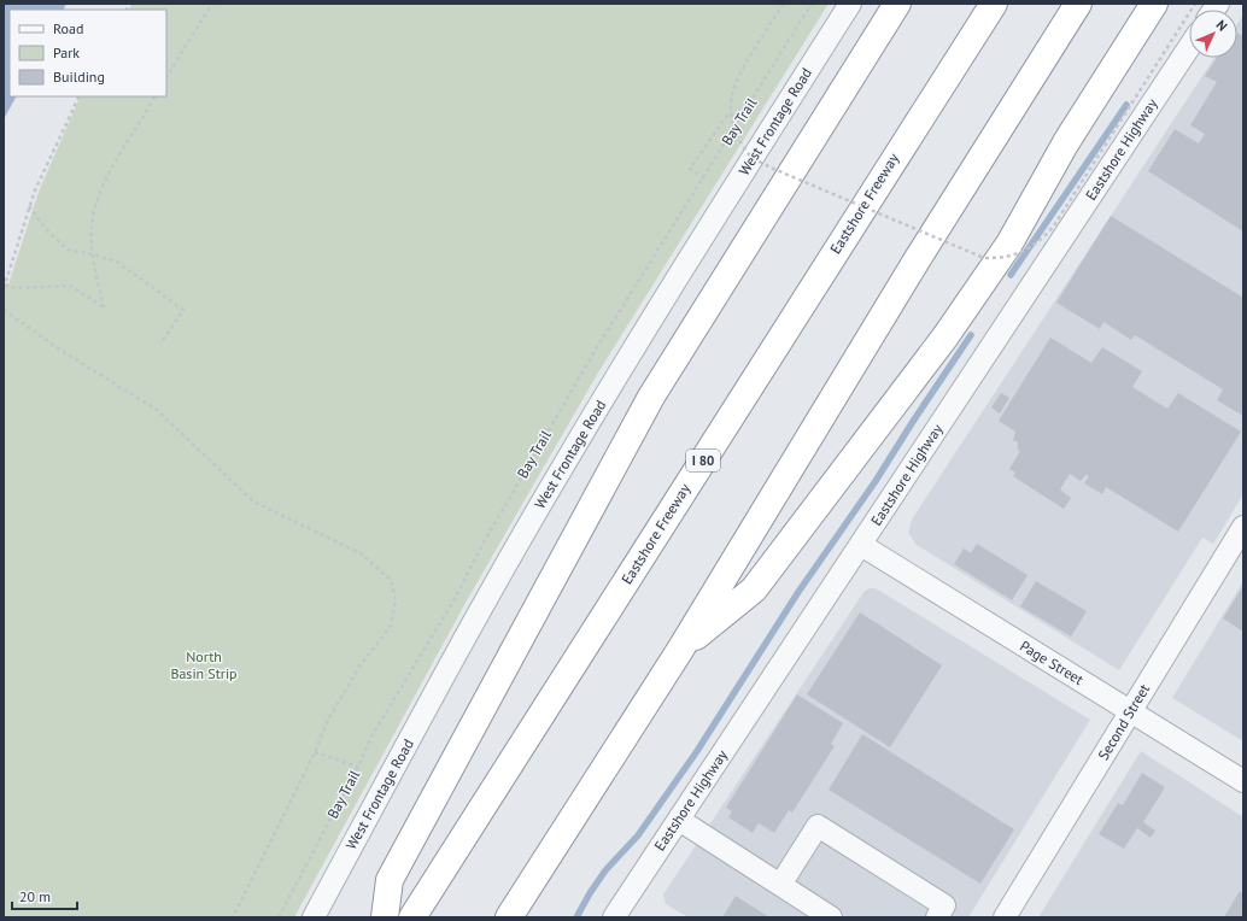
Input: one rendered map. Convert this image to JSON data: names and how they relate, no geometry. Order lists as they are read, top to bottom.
{
  "streets": {
    "highway": ["Eastshore Freeway", "I 80"],
    "street": [
      "West Frontage Road",
      "Eastshore Highway",
      "Page Street",
      "Second Street"
    ],
    "path": ["Bay Trail"]
  },
  "crossings": [
    ["Eastshore Highway", "Page Street"],
    ["Page Street", "Second Street"]
  ],
  "parks": ["North Basin Strip"],
  "legend": ["Road", "Park", "Building"],
  "scale_bar": "20 m",
  "north": "top right"
}
